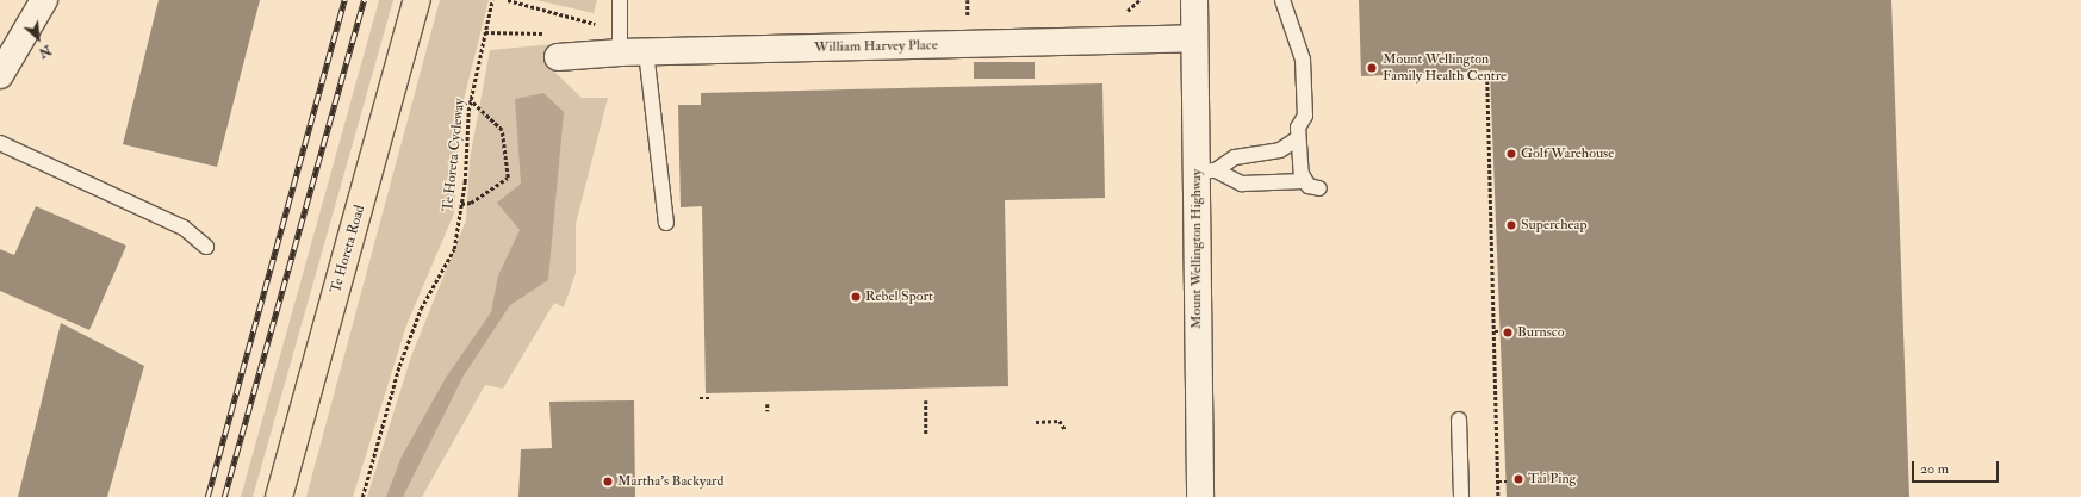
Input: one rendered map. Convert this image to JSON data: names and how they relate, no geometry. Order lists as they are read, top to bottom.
{
  "streets": {
    "main road": ["Te Horeta Road"],
    "street": ["William Harvey Place", "Mount Wellington Highway"],
    "path": ["Te Horeta Cycleway"]
  },
  "crossings": [
    ["William Harvey Place", "Mount Wellington Highway"]
  ],
  "places": [
    "Mount Wellington Family Health Centre",
    "Golf Warehouse",
    "Supercheap",
    "Rebel Sport",
    "Burnsco",
    "Tai Ping",
    "Martha’s Backyard"
  ],
  "scale_bar": "20 m",
  "north": "bottom right"
}
